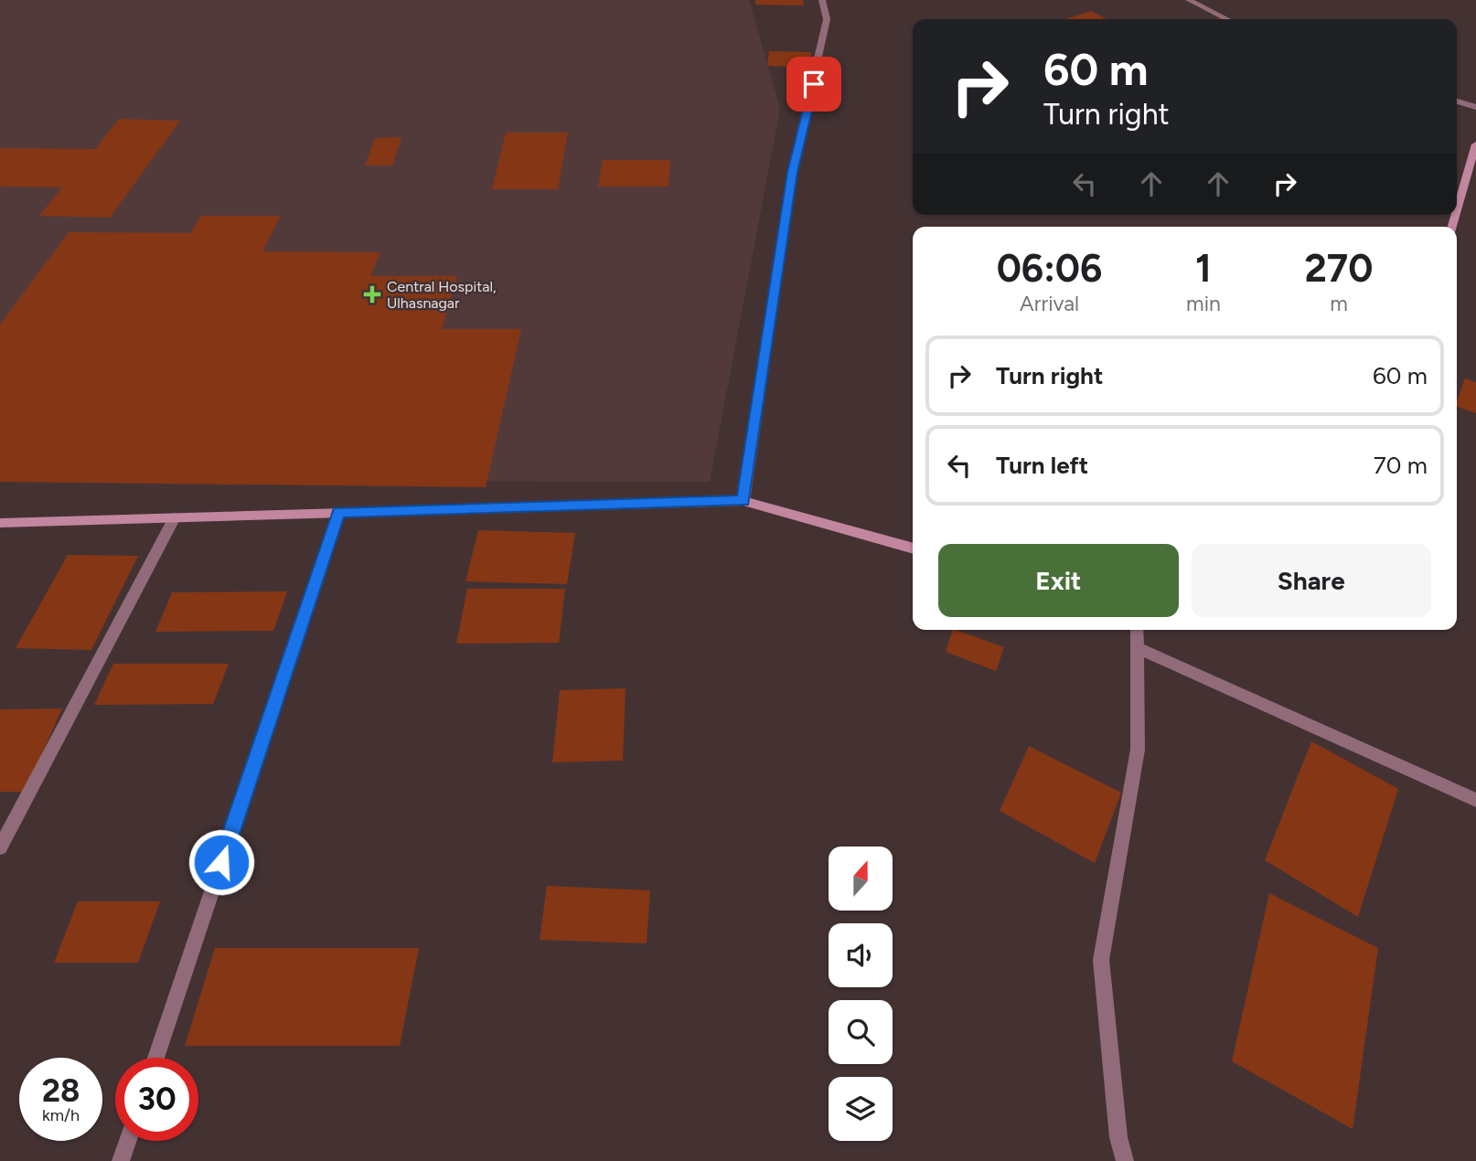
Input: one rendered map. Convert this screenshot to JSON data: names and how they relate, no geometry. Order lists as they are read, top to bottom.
{
  "places": {
    "health": ["Central Hospital, Ulhasnagar"]
  },
  "north": "top",
  "page": {
    "turn": ["60 m", "Turn right"],
    "eta": [
      "06:06",
      "Arrival",
      "1",
      "min",
      "270",
      "m"
    ],
    "list": [
      {
        "name": "Turn right",
        "value": "60 m"
      },
      {
        "name": "Turn left",
        "value": "70 m"
      }
    ],
    "buttons": ["Exit", "Share"],
    "speed": "28 km/h",
    "limit": "30"
  }
}
